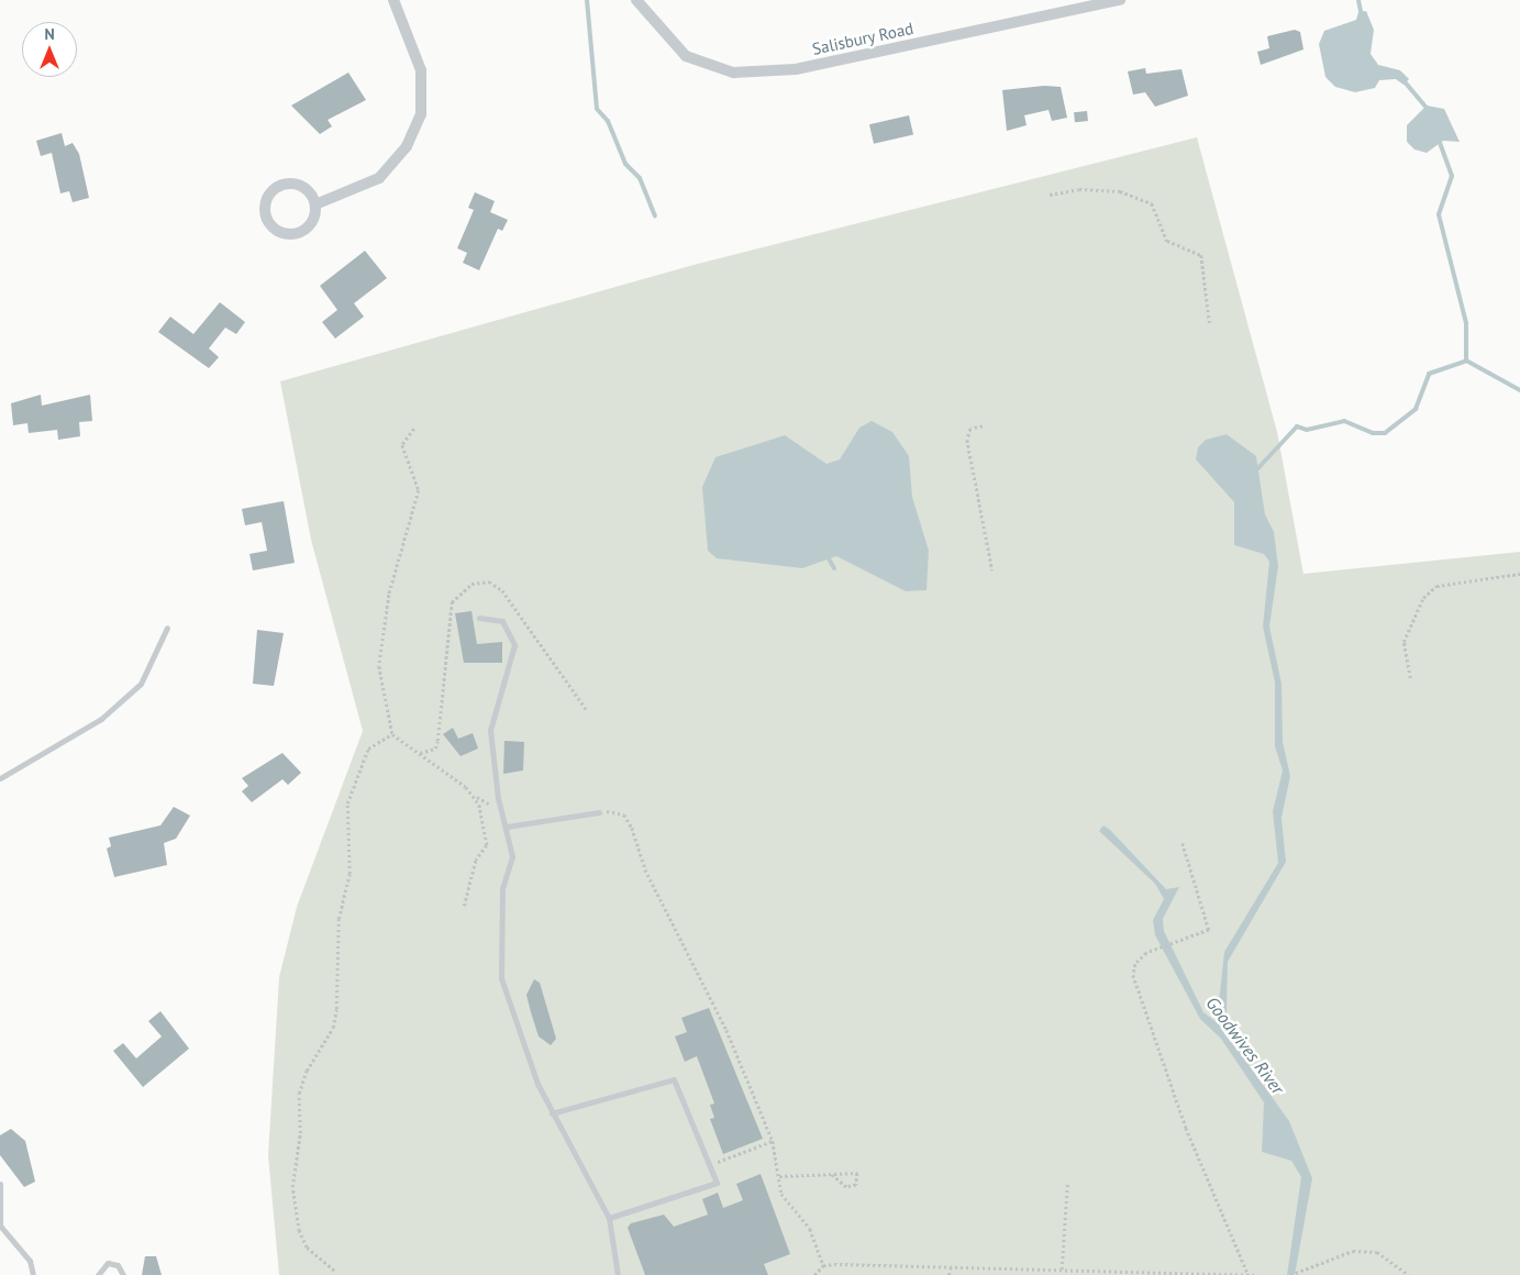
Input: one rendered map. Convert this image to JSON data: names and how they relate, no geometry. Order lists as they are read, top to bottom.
{
  "streets": {
    "street": ["Salisbury Road"]
  },
  "water": ["Goodwives River"],
  "north": "top"
}
